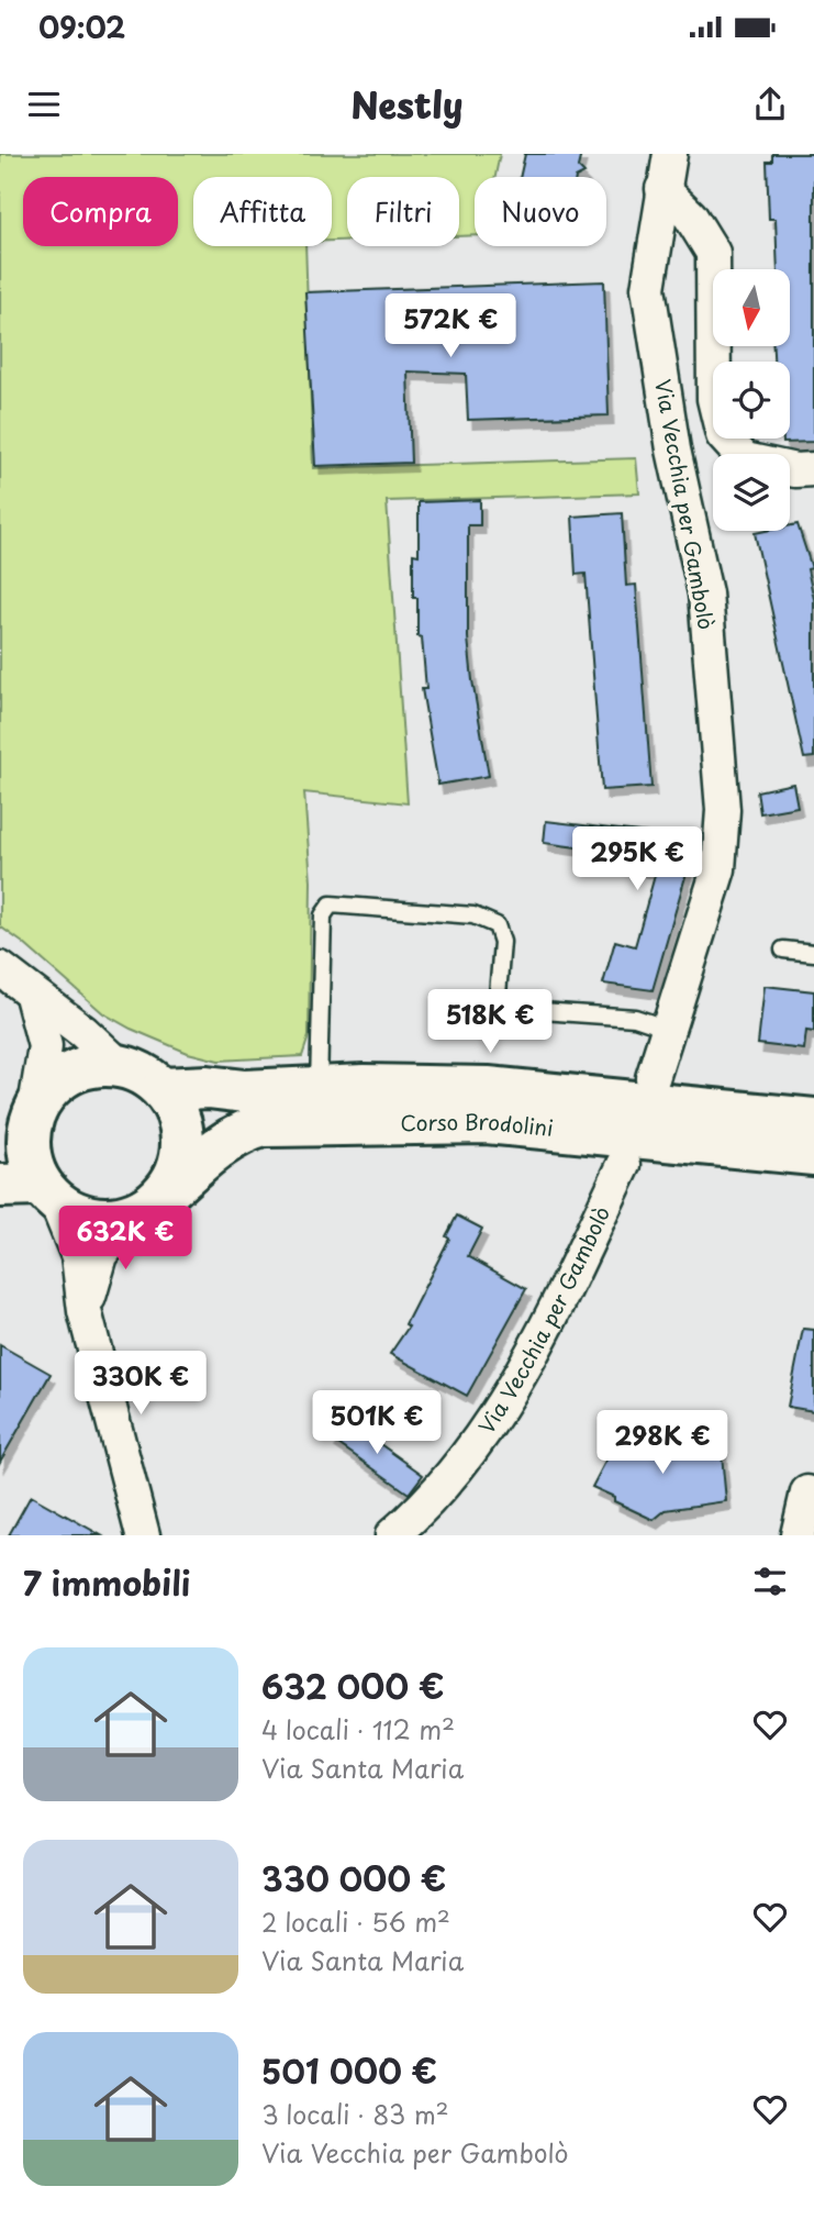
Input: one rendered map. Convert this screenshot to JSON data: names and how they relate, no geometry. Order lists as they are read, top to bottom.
{
  "streets": {
    "main road": ["Corso Brodolini"],
    "street": ["Via Vecchia per Gambolò"]
  },
  "north": "bottom",
  "page": {
    "status": "09:02",
    "header": "Nestly",
    "chip": [
      "Compra",
      "Affitta",
      "Filtri",
      "Nuovo"
    ],
    "price": [
      "572K €",
      "295K €",
      "518K €",
      "632K €",
      "330K €",
      "501K €",
      "298K €"
    ],
    "heading": "7 immobili",
    "list": [
      {
        "name": "632 000 €",
        "note": "4 locali · 112 m² · Via Santa Maria"
      },
      {
        "name": "330 000 €",
        "note": "2 locali · 56 m² · Via Santa Maria"
      },
      {
        "name": "501 000 €",
        "note": "3 locali · 83 m² · Via Vecchia per Gambolò"
      }
    ]
  }
}
